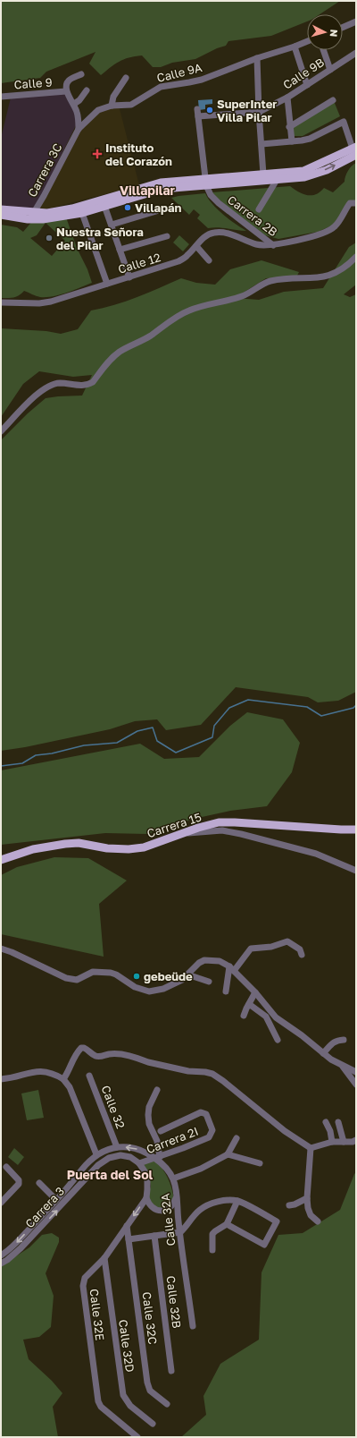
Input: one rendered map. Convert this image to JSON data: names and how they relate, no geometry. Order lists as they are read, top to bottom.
{
  "streets": {
    "main road": ["Carrera 15"],
    "street": [
      "Calle 9A",
      "Calle 9B",
      "Calle 9",
      "Carrera 3C",
      "Carrera 2B",
      "Calle 12",
      "Calle 32",
      "Carrera 2I",
      "Carrera 3",
      "Calle 32A",
      "Calle 32B",
      "Calle 32E",
      "Calle 32C",
      "Calle 32D"
    ]
  },
  "crossings": [
    ["Calle 9A", "Calle 9"],
    ["Calle 9A", "Carrera 3C"],
    ["Calle 9B", "Carrera 2B"],
    ["Calle 9", "Carrera 3C"],
    ["Carrera 2B", "Calle 12"],
    ["Calle 32", "Carrera 3"],
    ["Calle 32", "Calle 32A"],
    ["Carrera 2I", "Carrera 3"],
    ["Carrera 2I", "Calle 32A"],
    ["Carrera 3", "Calle 32A"],
    ["Calle 32A", "Calle 32E"],
    ["Calle 32E", "Calle 32C"],
    ["Calle 32E", "Calle 32D"]
  ],
  "districts": ["Villapilar", "Puerta del Sol"],
  "places": {
    "other": [
      "SuperInter Villa Pilar",
      "Villapán",
      "Nuestra Señora del Pilar",
      "gebeüde"
    ],
    "health": ["Instituto del Corazón"]
  },
  "north": "right"
}
